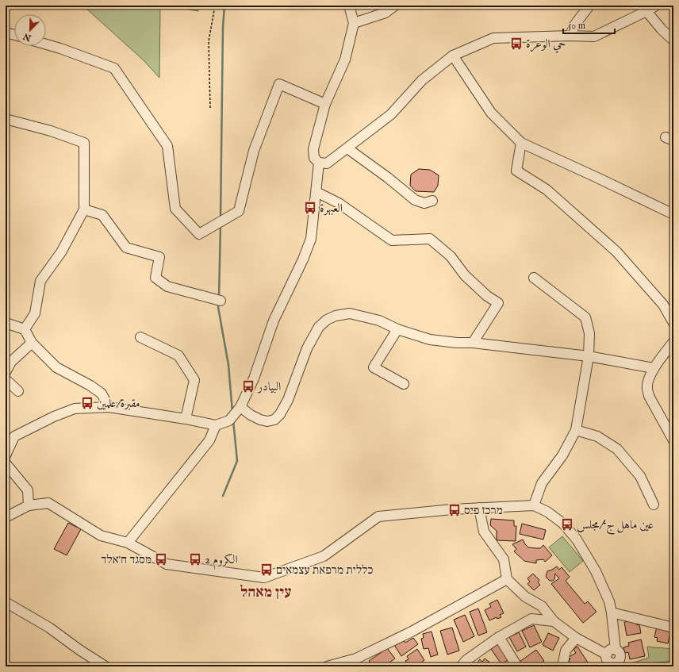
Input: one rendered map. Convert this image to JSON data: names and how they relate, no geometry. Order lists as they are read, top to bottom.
{
  "districts": ["עין מאהל"],
  "places": {
    "bus stop": [
      "حي الوعرة",
      "العبهرة",
      "البيادر",
      "مقبرة/علمين",
      "מרכז פיס",
      "عين ماهل ج‘/مجلس",
      "מסגד ח׳אלד",
      "الكروم 2",
      "כללית מרפאת עצמאים"
    ]
  },
  "scale_bar": "50 m",
  "north": "bottom left"
}
